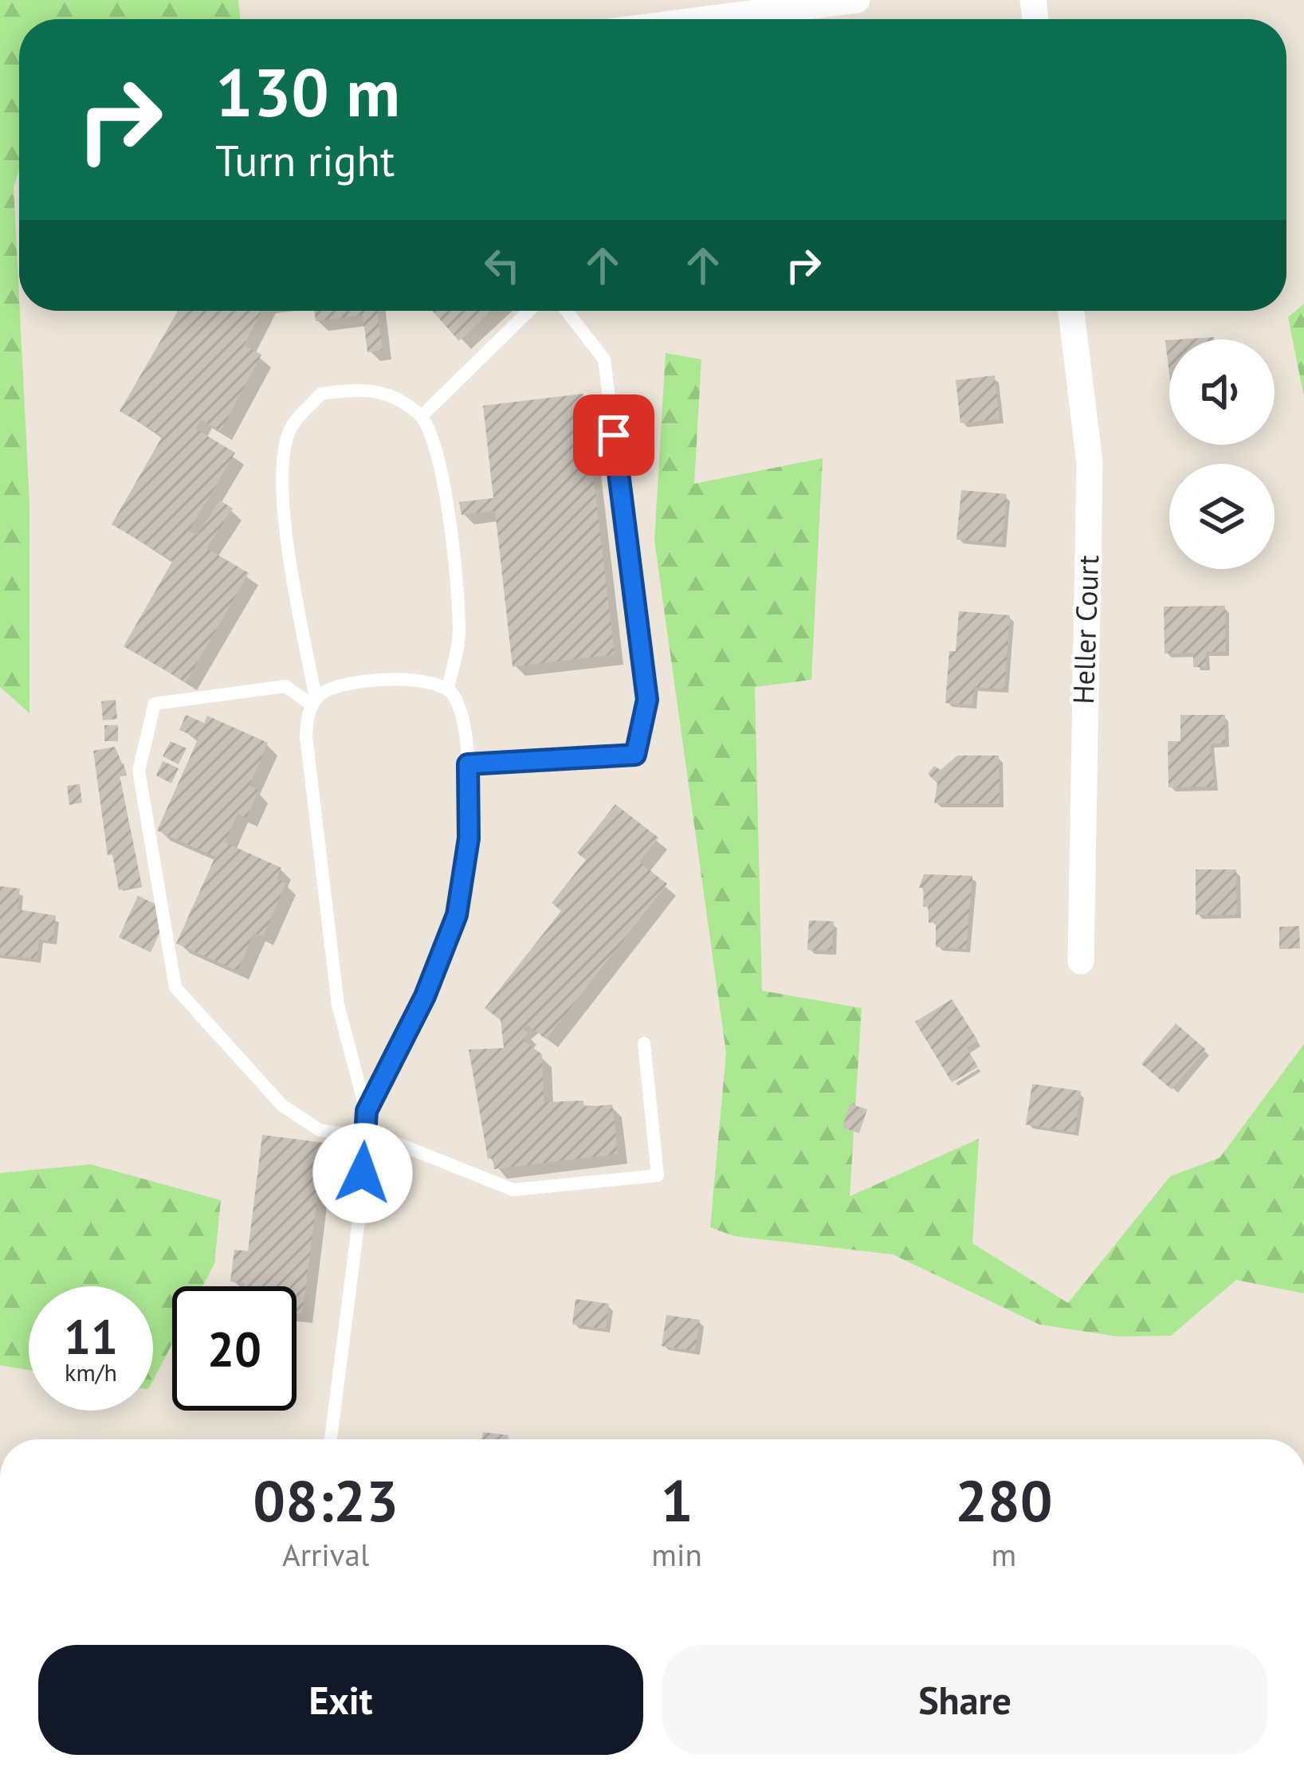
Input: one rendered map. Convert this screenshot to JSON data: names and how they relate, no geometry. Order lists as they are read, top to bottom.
{
  "streets": {
    "street": ["Heller Court"]
  },
  "page": {
    "turn": ["130 m", "Turn right"],
    "speed": "11 km/h",
    "limit": "20",
    "eta": [
      "08:23",
      "Arrival",
      "1",
      "min",
      "280",
      "m"
    ],
    "buttons": ["Exit", "Share"]
  }
}
